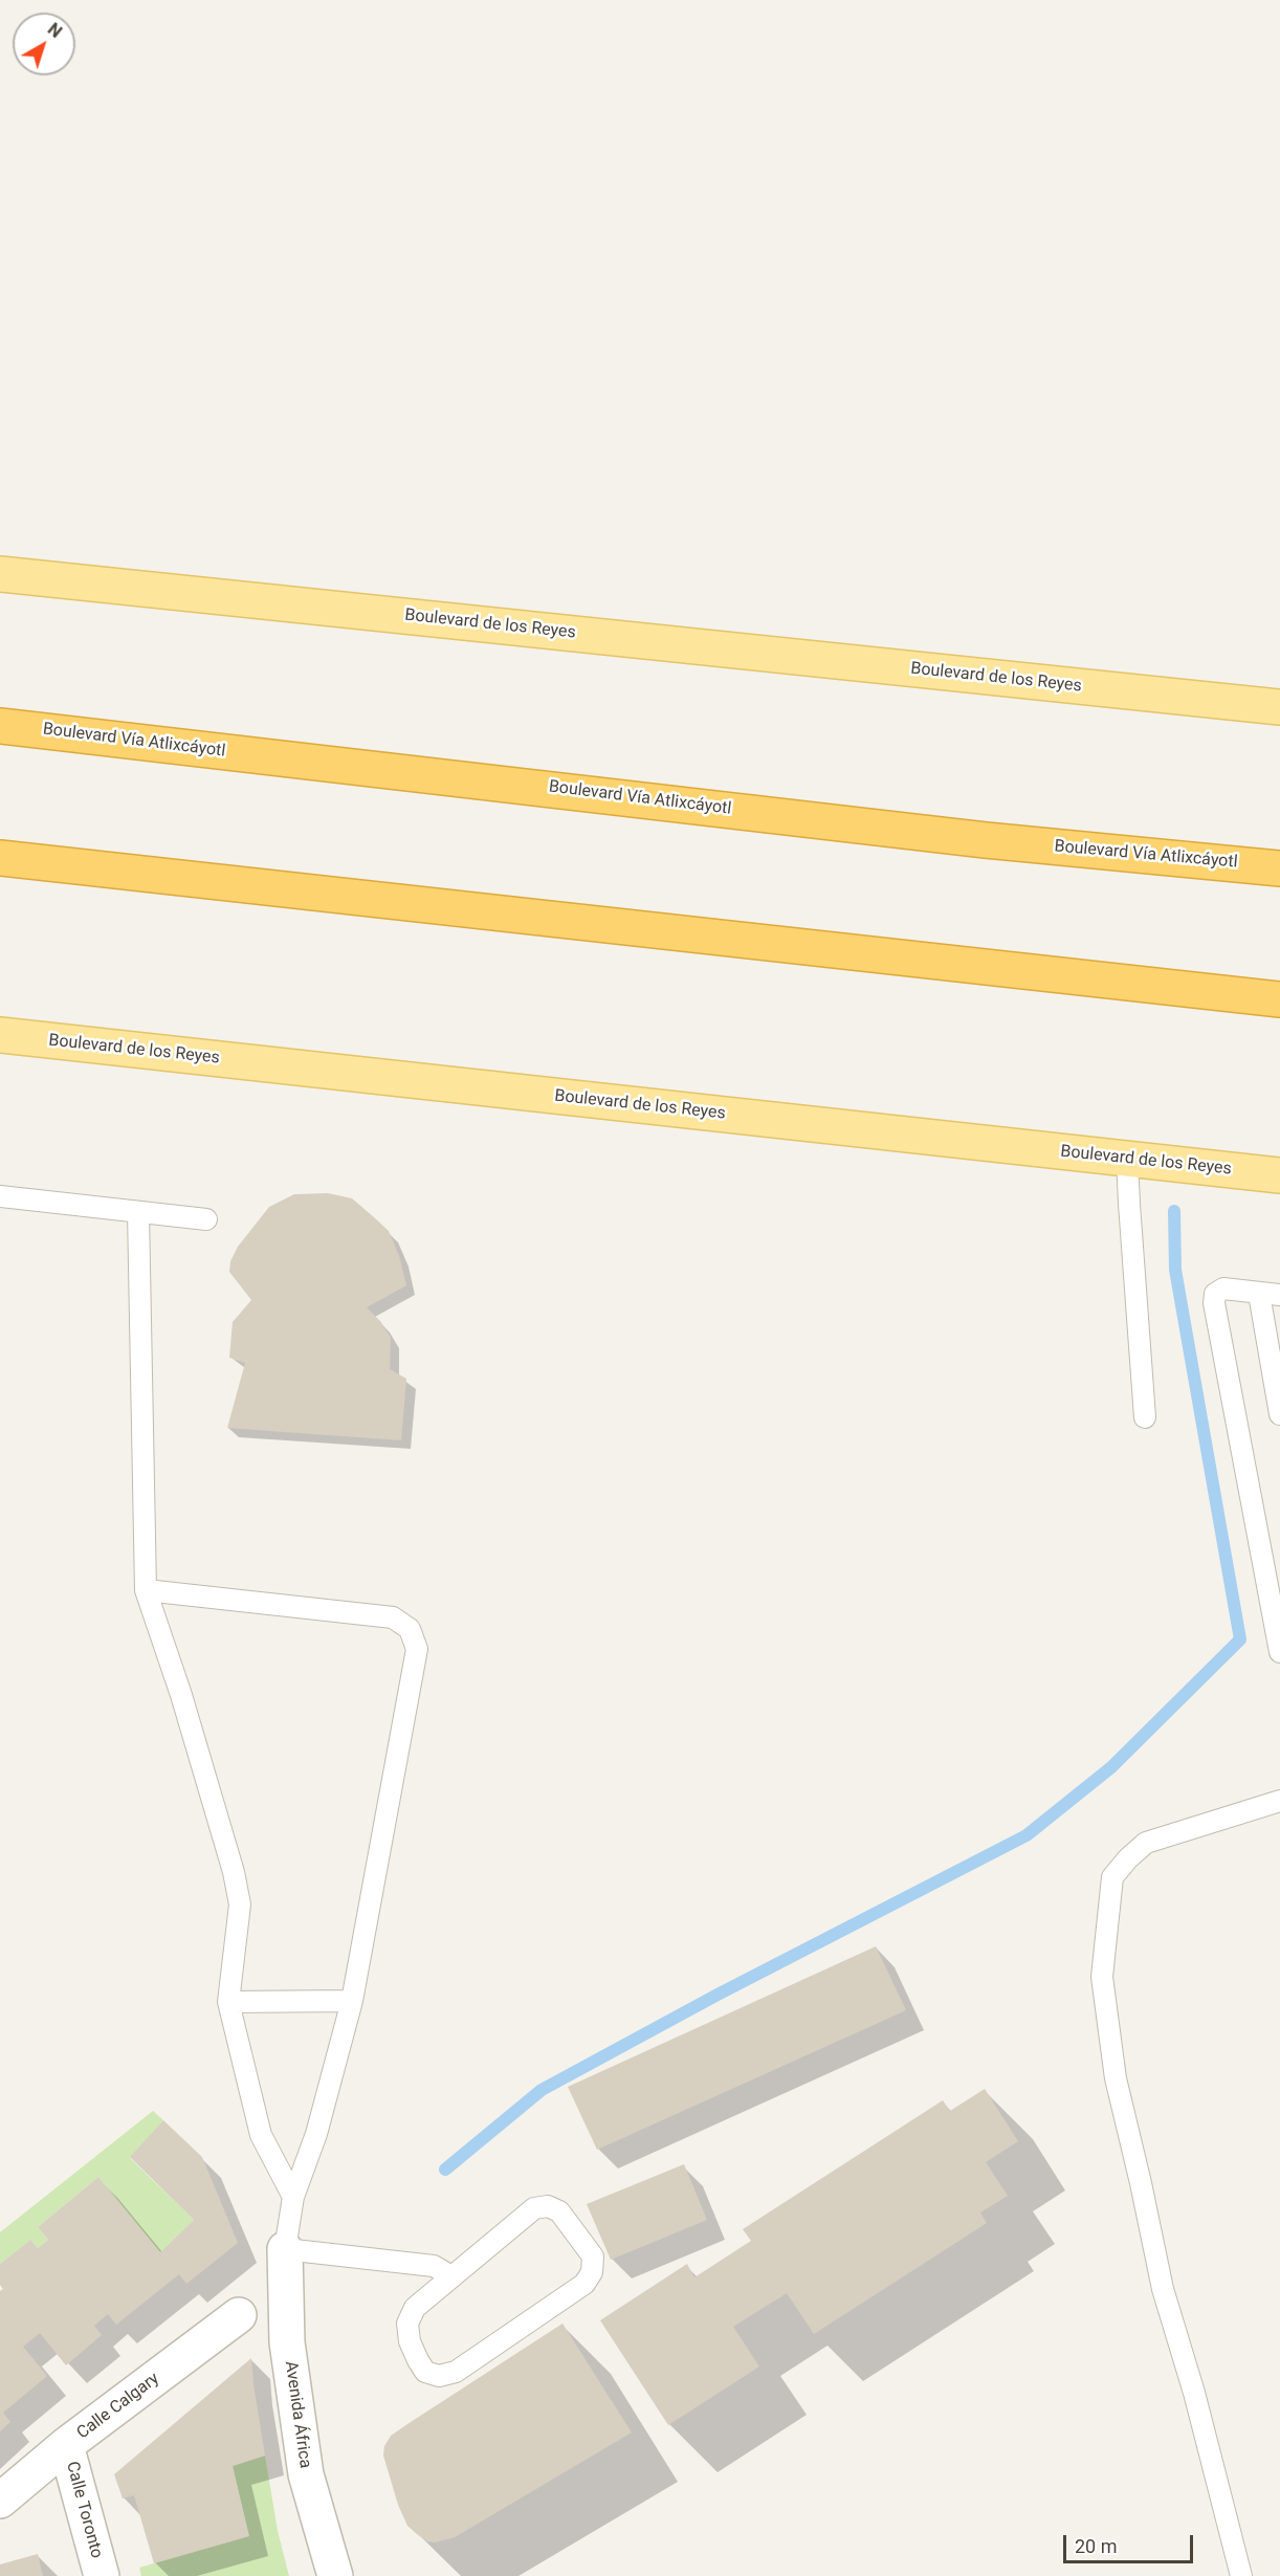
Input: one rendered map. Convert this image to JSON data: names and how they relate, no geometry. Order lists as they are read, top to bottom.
{
  "streets": {
    "highway": ["Boulevard Vía Atlixcáyotl"],
    "main road": ["Boulevard de los Reyes"],
    "street": ["Calle Calgary", "Avenida África", "Calle Toronto"]
  },
  "crossings": [
    ["Calle Calgary", "Calle Toronto"]
  ],
  "scale_bar": "20 m",
  "north": "top right"
}
